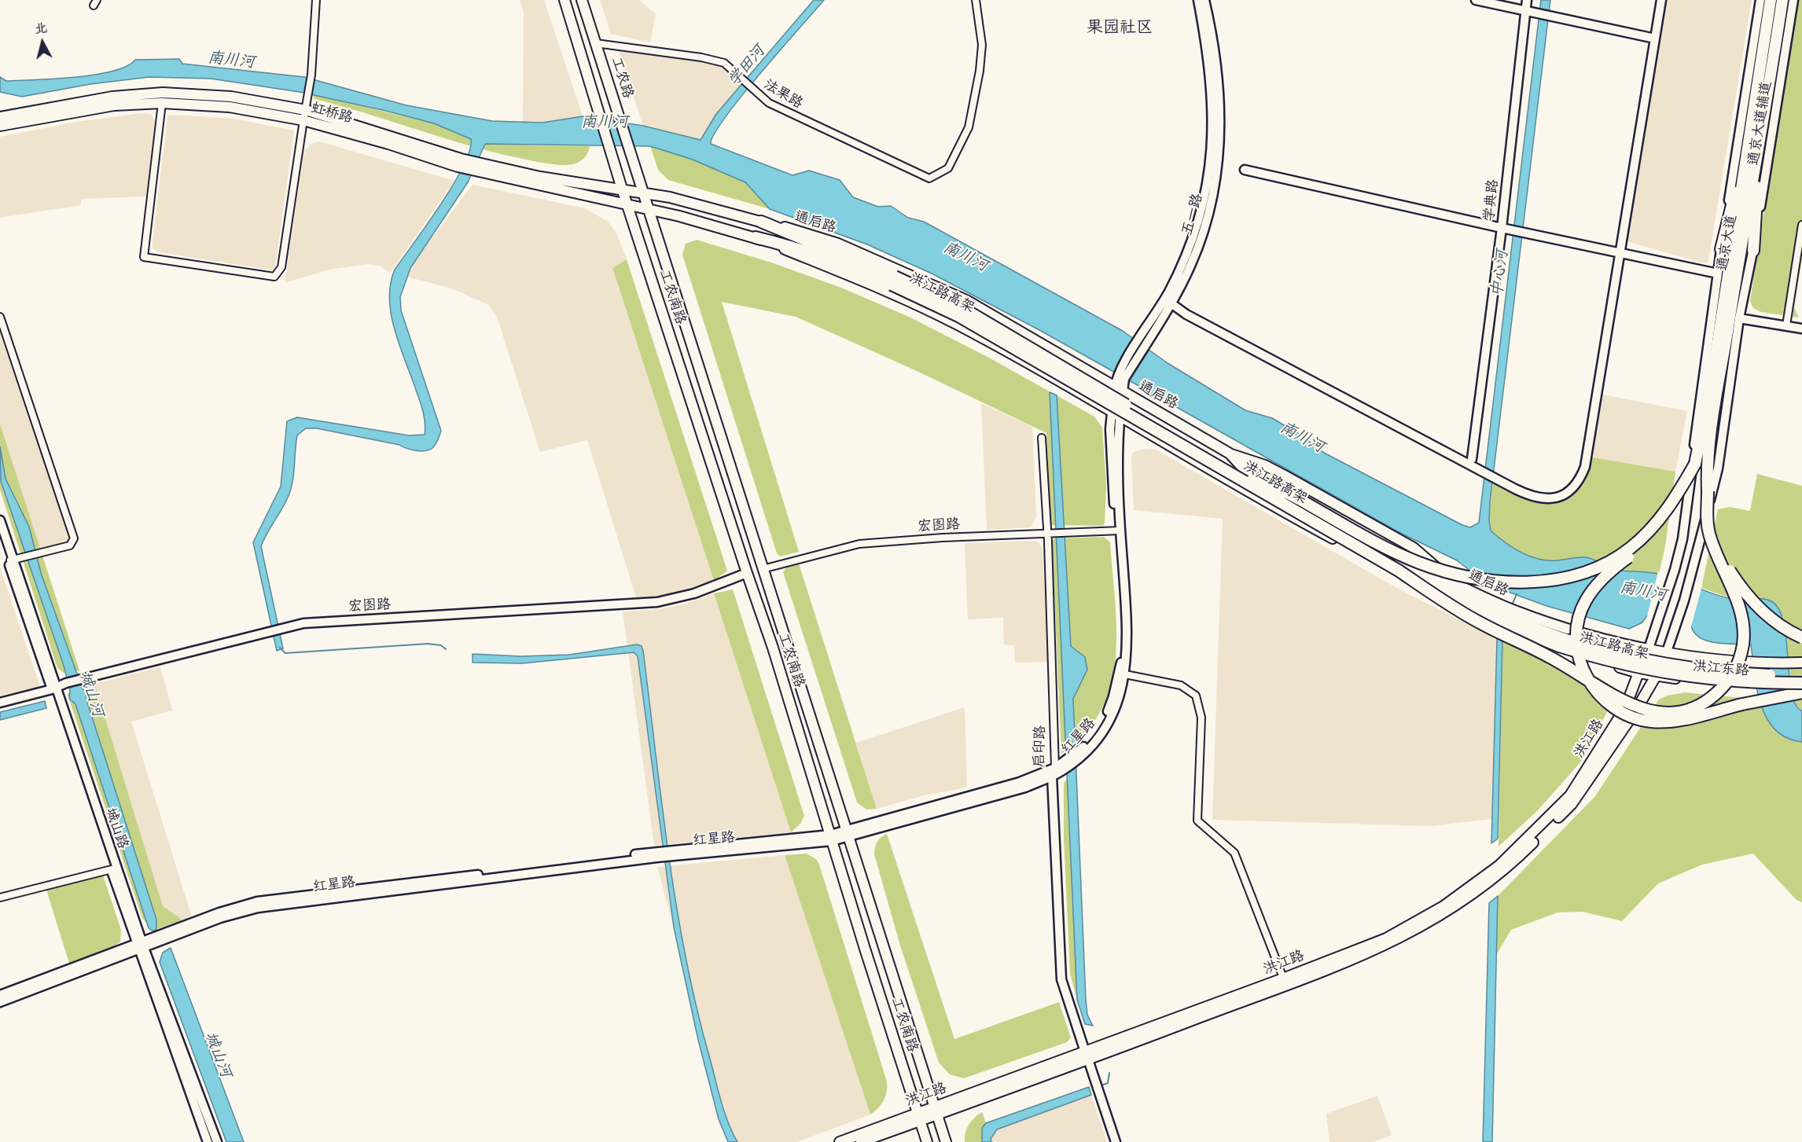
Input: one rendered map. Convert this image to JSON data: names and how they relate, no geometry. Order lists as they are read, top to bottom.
{
  "streets": {
    "highway": ["通京大道", "洪江路高架"],
    "main road": [
      "工农路",
      "虹桥路",
      "通京大道辅道",
      "学典路",
      "五一路",
      "通启路",
      "工农南路",
      "宏图路",
      "洪江东路",
      "红星路",
      "洪江路",
      "启印路",
      "城山路"
    ],
    "street": ["法果路"]
  },
  "crossings": [
    ["工农路", "法果路"],
    ["工农路", "虹桥路"],
    ["工农路", "通启路"],
    ["工农路", "工农南路"],
    ["虹桥路", "通启路"],
    ["虹桥路", "工农南路"],
    ["通京大道辅道", "通京大道"],
    ["五一路", "通启路"],
    ["五一路", "红星路"],
    ["通启路", "通京大道"],
    ["通启路", "洪江路高架"],
    ["通启路", "工农南路"],
    ["通启路", "洪江东路"],
    ["通京大道", "洪江东路"],
    ["通京大道", "洪江路"],
    ["洪江路高架", "洪江东路"],
    ["工农南路", "宏图路"],
    ["工农南路", "红星路"],
    ["工农南路", "洪江路"],
    ["宏图路", "红星路"],
    ["宏图路", "启印路"],
    ["宏图路", "城山路"],
    ["洪江东路", "洪江路"],
    ["红星路", "启印路"],
    ["红星路", "城山路"],
    ["洪江路", "启印路"]
  ],
  "districts": ["果园社区"],
  "water": [
    "南川河",
    "学田河",
    "中心河",
    "城山河"
  ],
  "north": "top"
}
